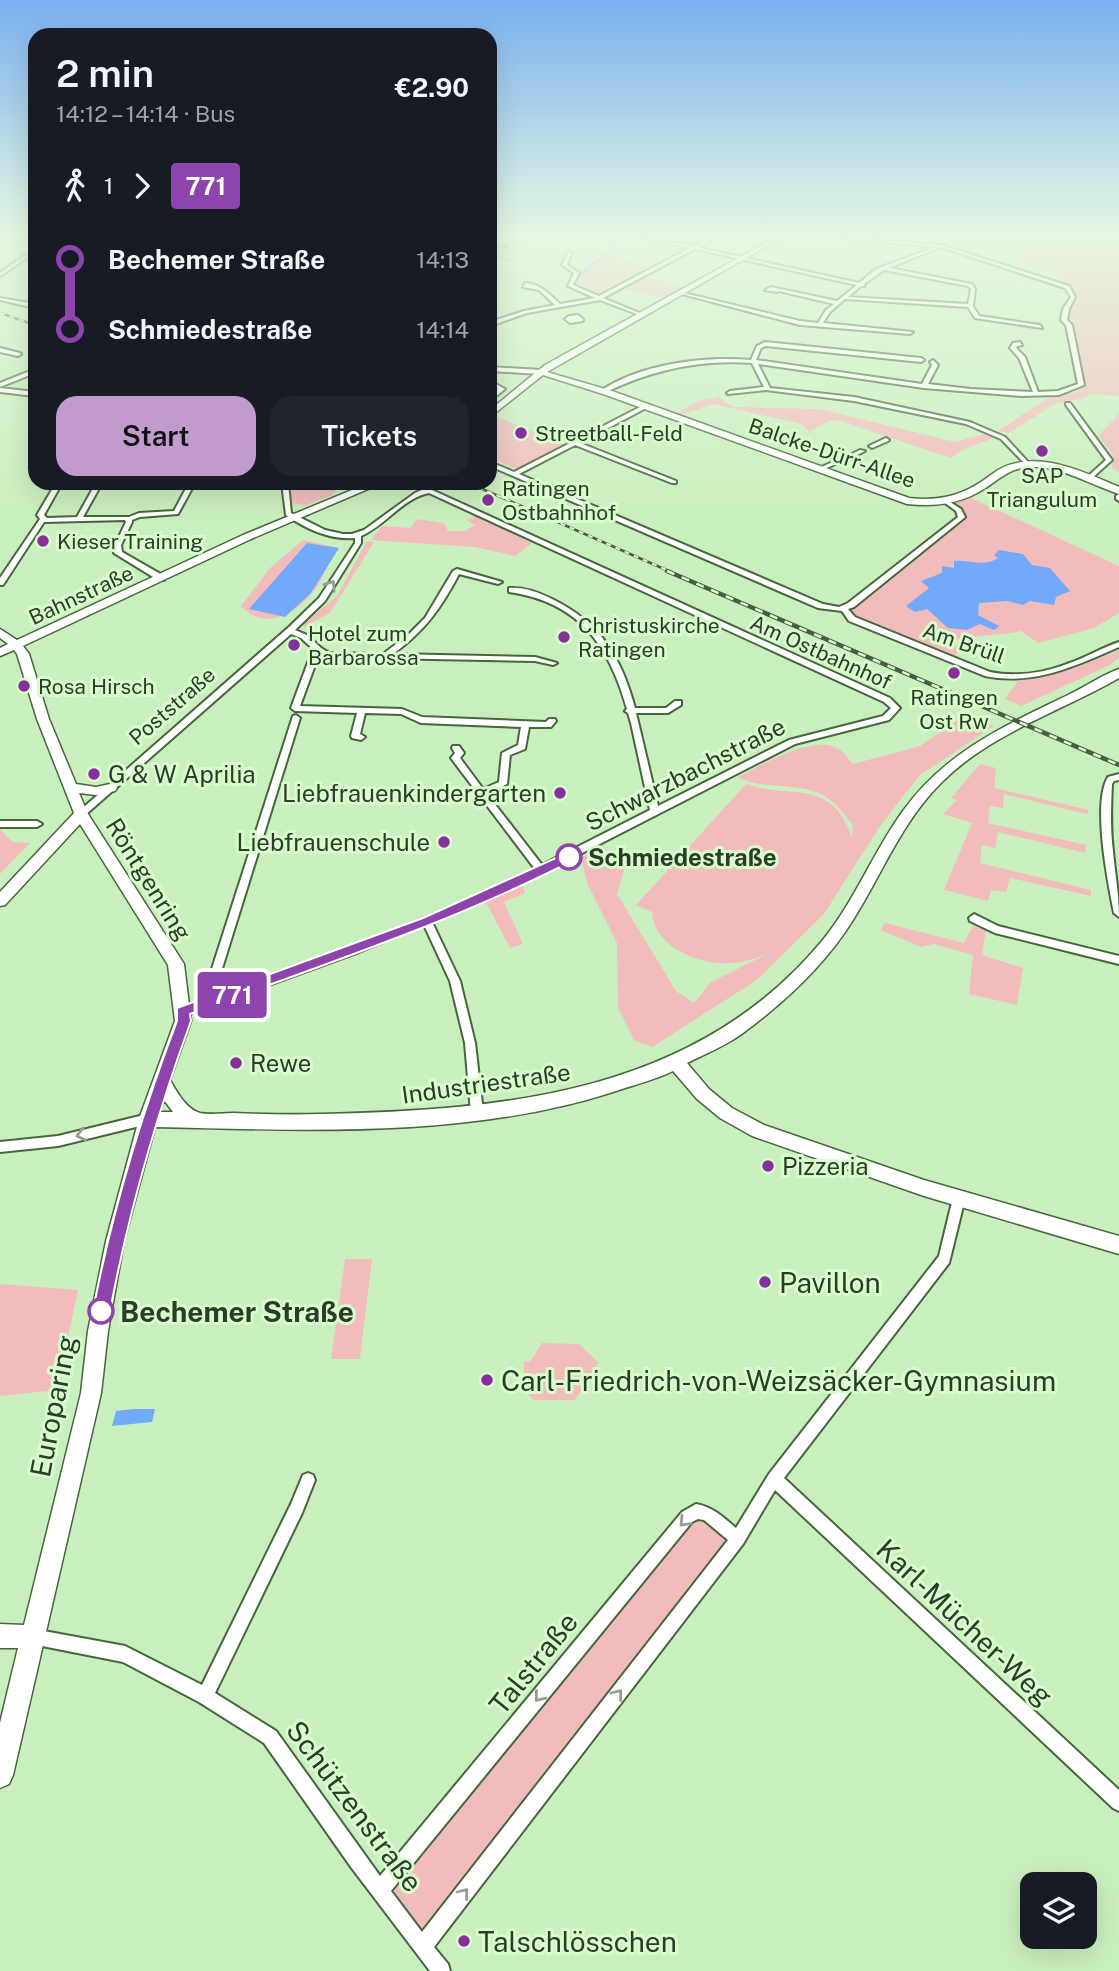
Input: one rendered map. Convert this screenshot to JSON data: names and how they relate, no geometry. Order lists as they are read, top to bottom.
{
  "streets": {
    "main road": [
      "Balcke-Dürr-Allee",
      "Bahnstraße",
      "Poststraße",
      "Röntgenring",
      "Industriestraße",
      "Europaring",
      "Schützenstraße"
    ],
    "street": [
      "Am Brüll",
      "Am Ostbahnhof",
      "Schwarzbachstraße",
      "Karl-Mücher-Weg",
      "Talstraße"
    ]
  },
  "crossings": [
    ["Bahnstraße", "Röntgenring"],
    ["Am Ostbahnhof", "Poststraße"],
    ["Am Ostbahnhof", "Schwarzbachstraße"],
    ["Poststraße", "Röntgenring"],
    ["Schwarzbachstraße", "Röntgenring"],
    ["Schwarzbachstraße", "Europaring"],
    ["Röntgenring", "Europaring"],
    ["Industriestraße", "Europaring"],
    ["Europaring", "Schützenstraße"],
    ["Talstraße", "Schützenstraße"]
  ],
  "places": [
    "Streetball-Feld",
    "SAP Triangulum",
    "Ratingen Ostbahnhof",
    "Kieser Training",
    "Christuskirche Ratingen",
    "Hotel zum Barbarossa",
    "Ratingen Ost Rw",
    "Rosa Hirsch",
    "G & W Aprilia",
    "Liebfrauenkindergarten",
    "Liebfrauenschule",
    "Schmiedestraße",
    "Rewe",
    "Pizzeria",
    "Pavillon",
    "Bechemer Straße",
    "Carl-Friedrich-von-Weizsäcker-Gymnasium",
    "Talschlösschen"
  ],
  "lines": ["bus line 771"],
  "page": {
    "on_map": "771",
    "heading": ["2 min", "14:12 – 14:14 · Bus", "€2.90"],
    "legs": ["1", "771"],
    "list": [
      {
        "name": "Bechemer Straße",
        "value": "14:13"
      },
      {
        "name": "Schmiedestraße",
        "value": "14:14"
      }
    ],
    "buttons": ["Start", "Tickets"]
  }
}
